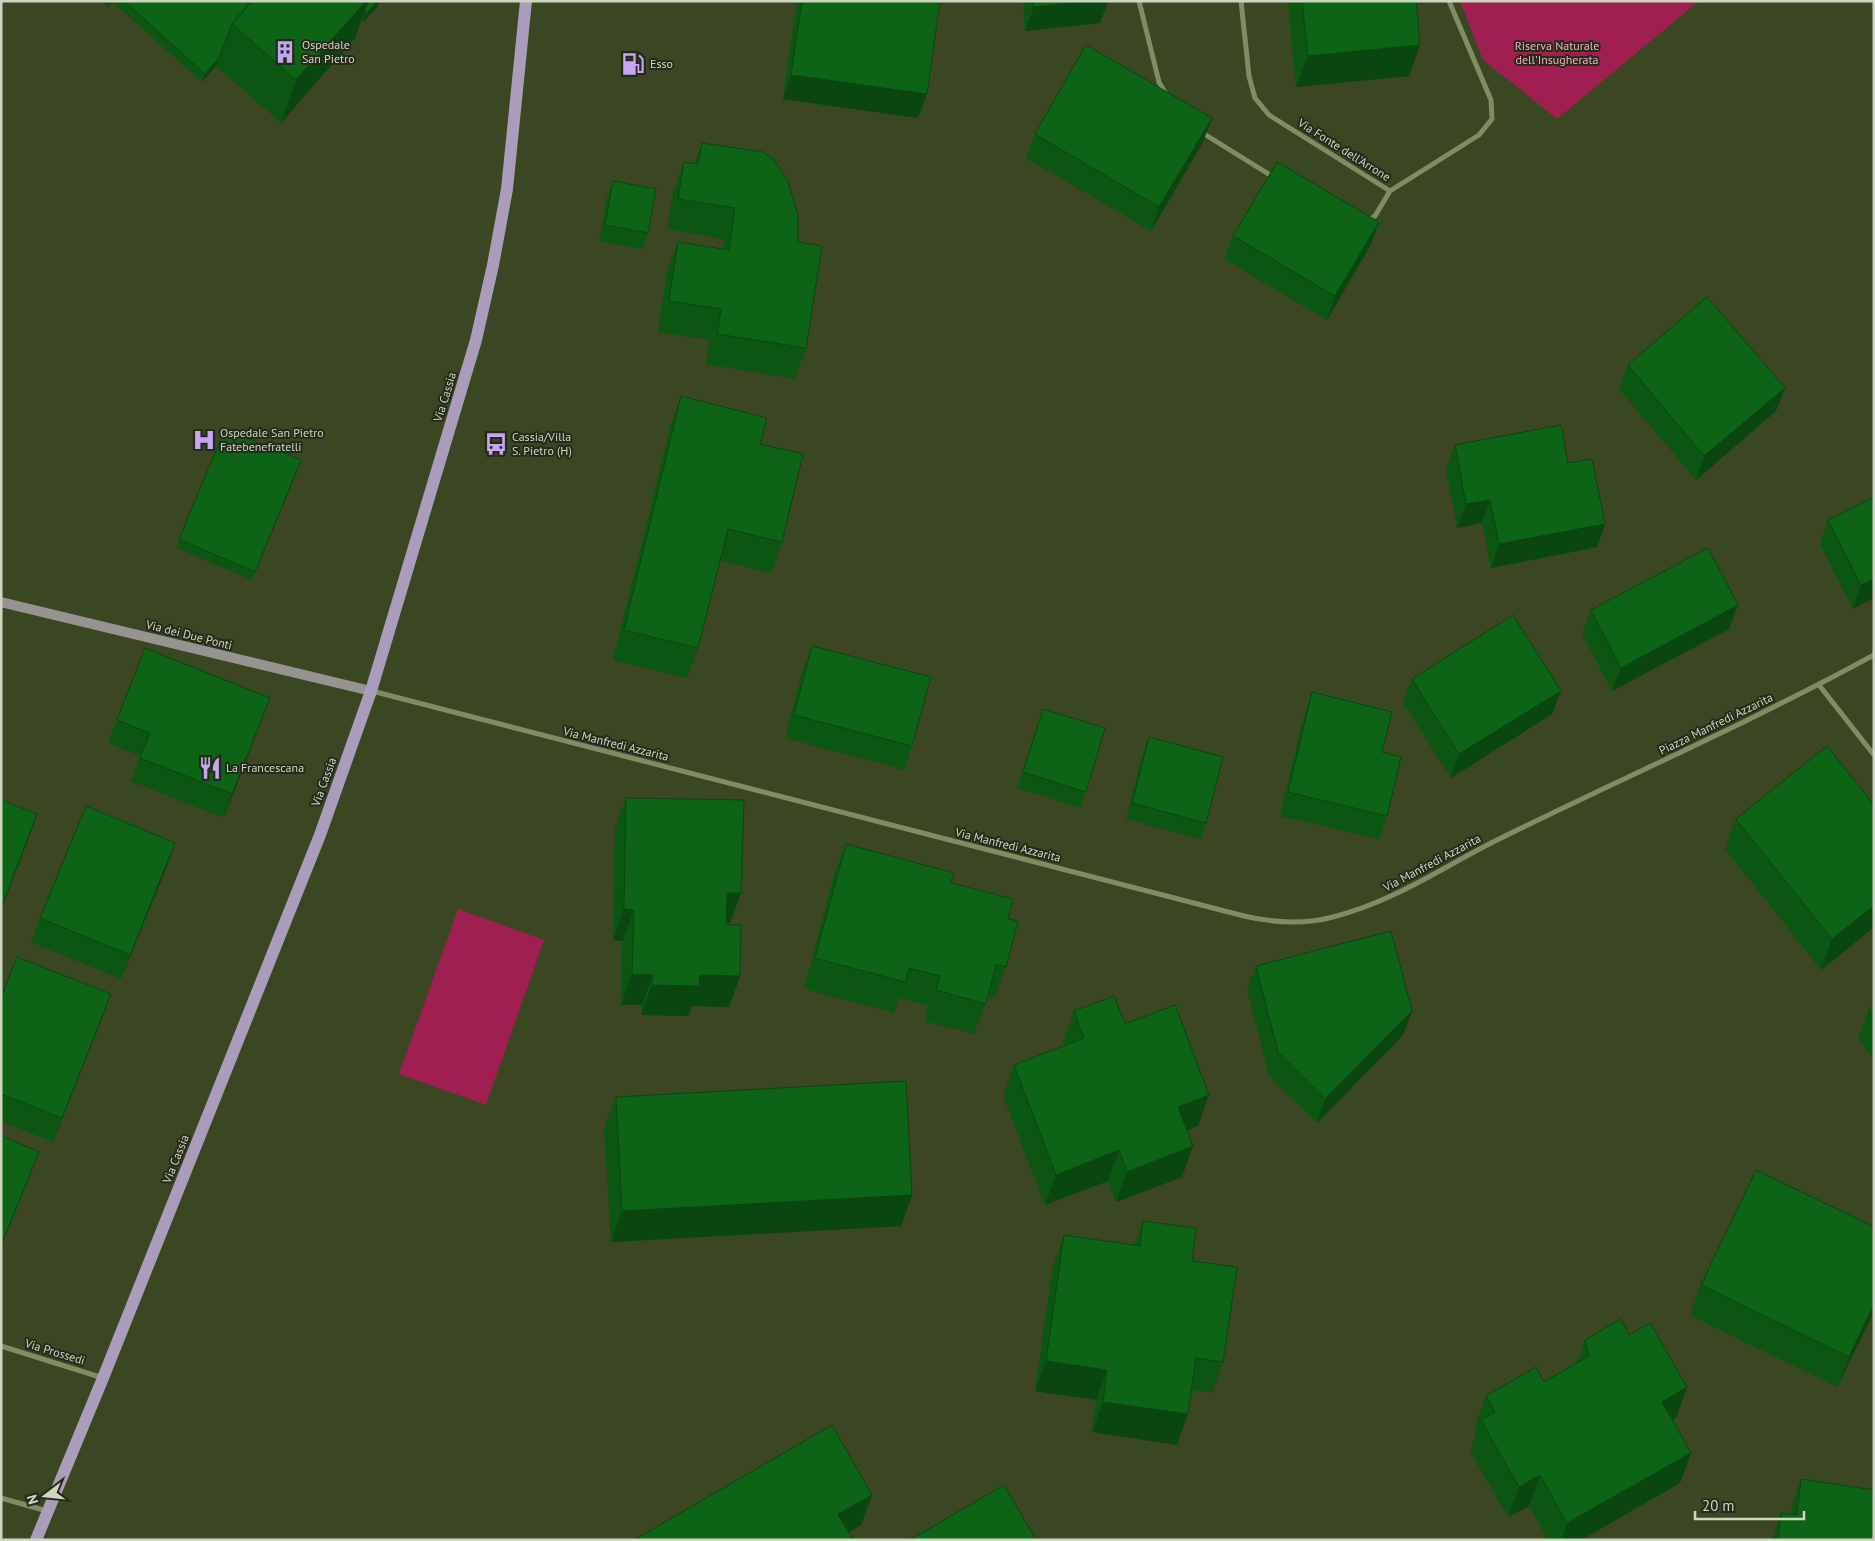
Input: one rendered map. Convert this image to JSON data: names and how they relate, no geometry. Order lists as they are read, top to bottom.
{
  "streets": {
    "main road": ["Via Cassia"],
    "street": [
      "Via Fonte dell'Arrone",
      "Via dei Due Ponti",
      "Piazza Manfredi Azzarita",
      "Via Manfredi Azzarita",
      "Via Prossedi"
    ]
  },
  "crossings": [
    ["Via Cassia", "Via dei Due Ponti"],
    ["Via Cassia", "Via Manfredi Azzarita"],
    ["Via Cassia", "Via Prossedi"],
    ["Via dei Due Ponti", "Via Manfredi Azzarita"],
    ["Piazza Manfredi Azzarita", "Via Manfredi Azzarita"]
  ],
  "parks": ["Riserva Naturale dell'Insugherata"],
  "places": {
    "building": ["Ospedale San Pietro"],
    "fuel station": ["Esso"],
    "hospital": ["Ospedale San Pietro Fatebenefratelli"],
    "bus stop": ["Cassia/Villa S. Pietro (H)"],
    "restaurant": ["La Francescana"]
  },
  "scale_bar": "20 m",
  "north": "left"
}
